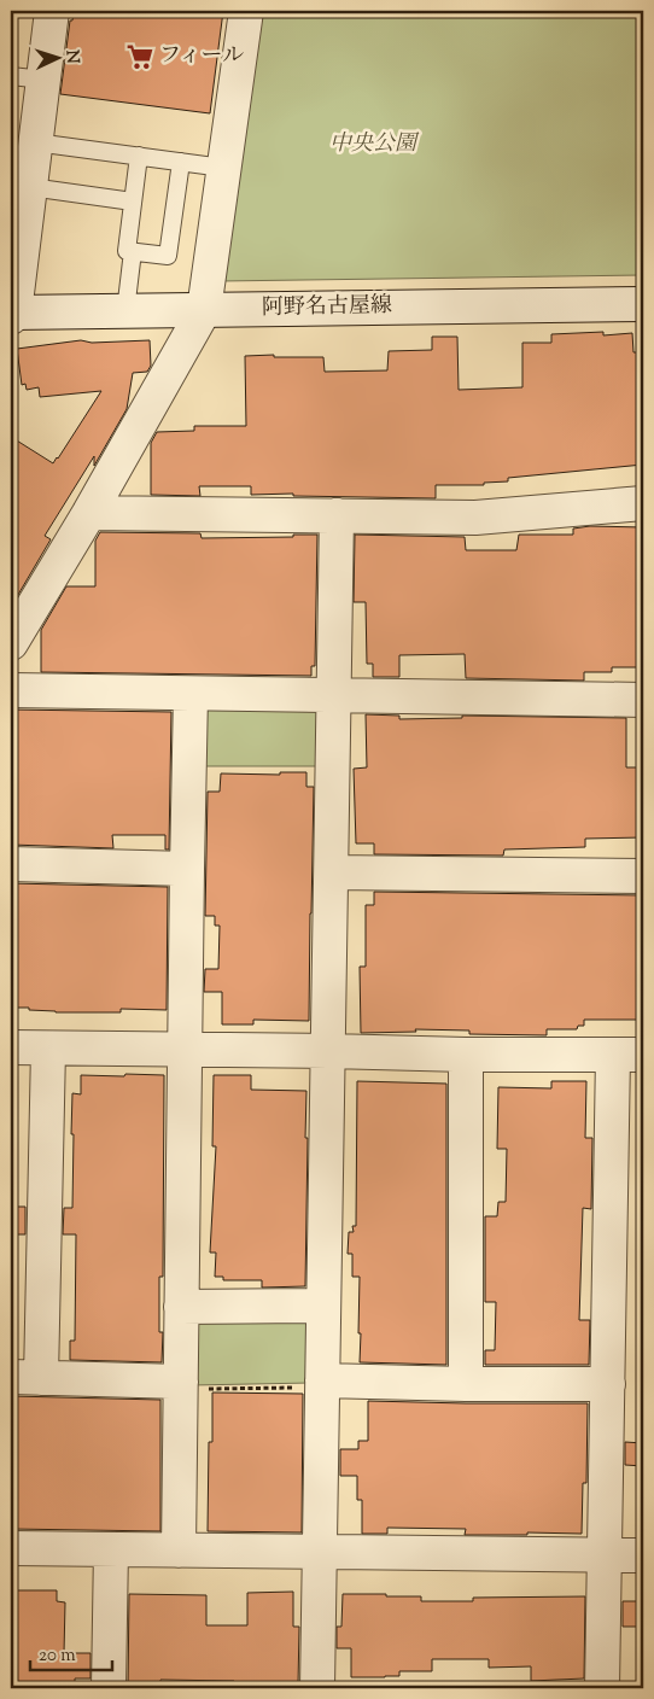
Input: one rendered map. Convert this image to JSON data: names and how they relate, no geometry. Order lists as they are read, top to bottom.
{
  "streets": {
    "street": ["阿野名古屋線"]
  },
  "parks": ["中央公園"],
  "places": {
    "supermarket": ["フィール"]
  },
  "scale_bar": "20 m",
  "north": "right"
}
